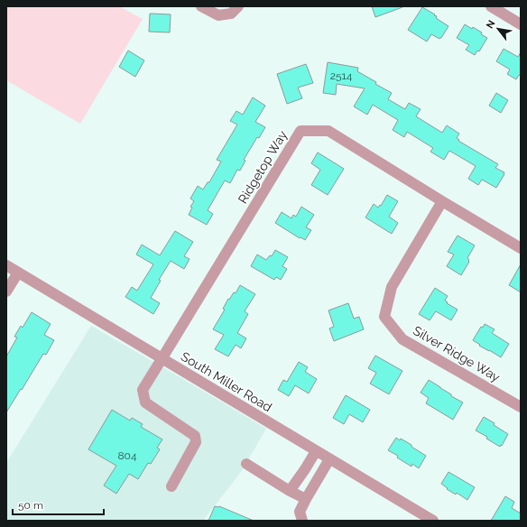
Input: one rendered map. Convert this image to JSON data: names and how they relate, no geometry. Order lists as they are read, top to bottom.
{
  "streets": {
    "street": ["Ridgetop Way", "Silver Ridge Way", "South Miller Road"]
  },
  "crossings": [
    ["Ridgetop Way", "Silver Ridge Way"],
    ["Ridgetop Way", "South Miller Road"]
  ],
  "house_numbers": ["2514", "804"],
  "scale_bar": "50 m",
  "north": "top left"
}
